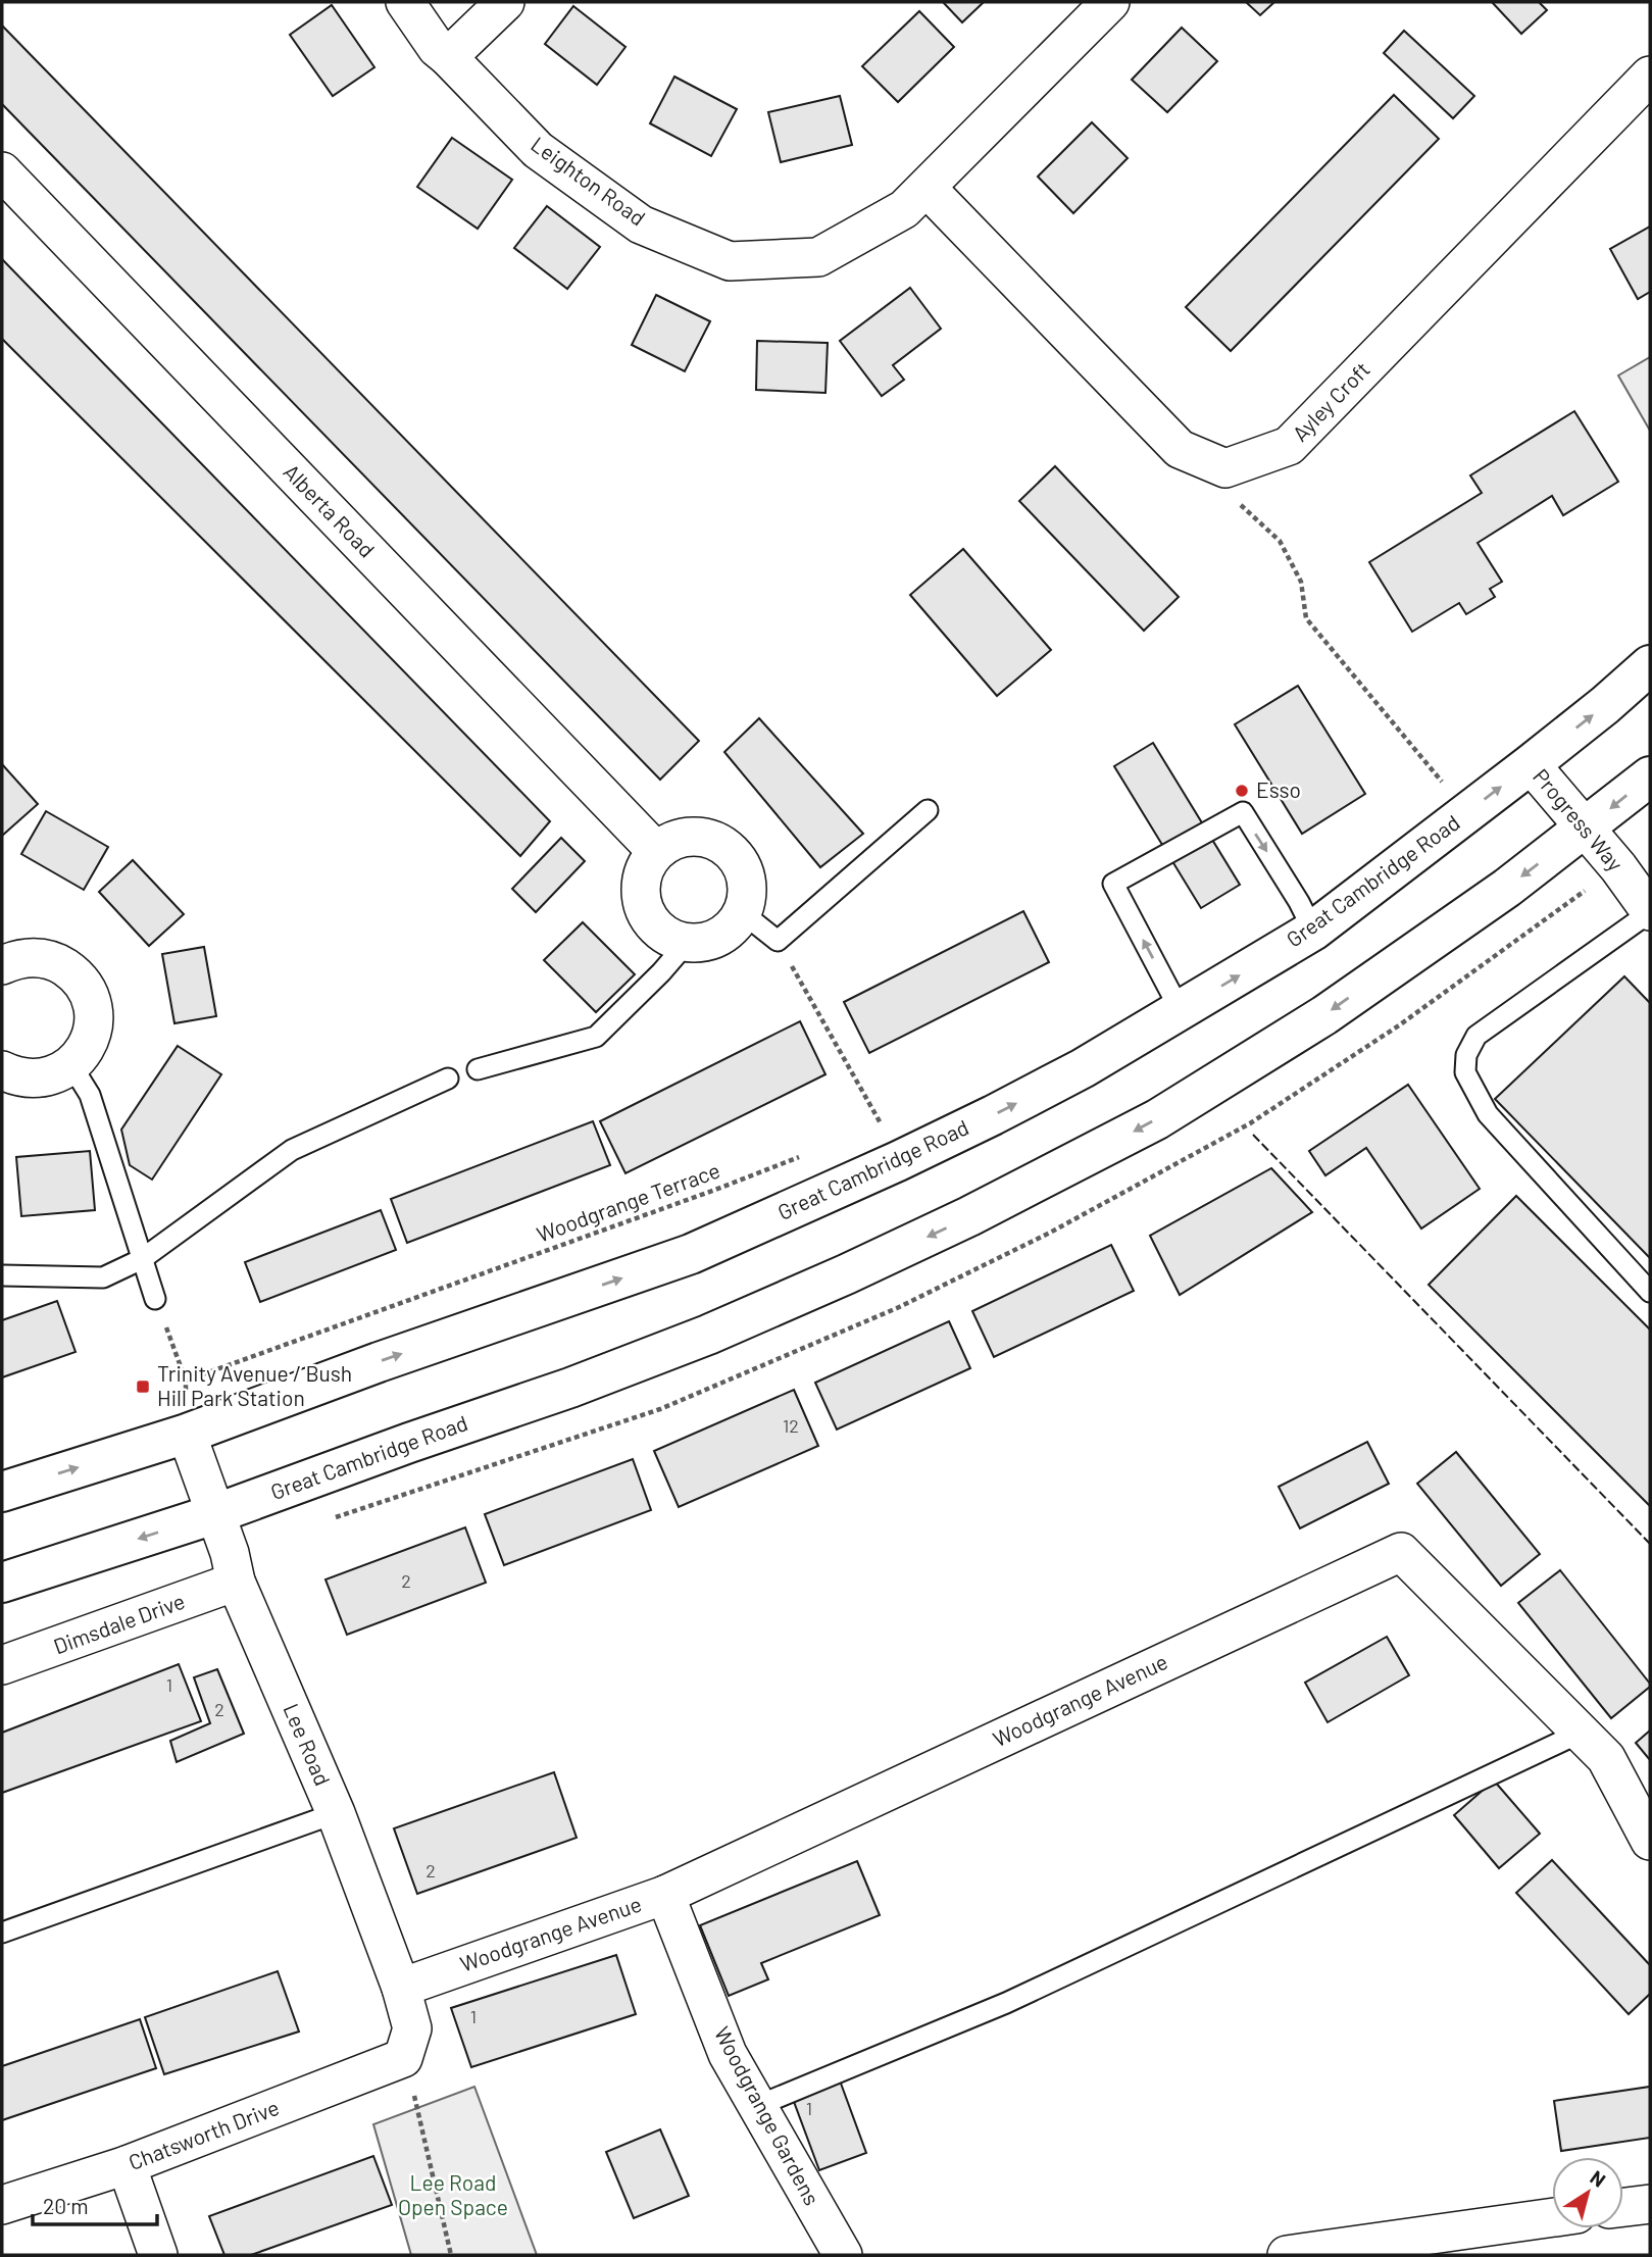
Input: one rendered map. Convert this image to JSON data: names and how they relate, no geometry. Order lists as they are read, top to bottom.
{
  "streets": {
    "highway": ["Great Cambridge Road"],
    "street": [
      "Leighton Road",
      "Ayley Croft",
      "Alberta Road",
      "Progress Way",
      "Dimsdale Drive",
      "Woodgrange Avenue",
      "Lee Road",
      "Woodgrange Gardens",
      "Chatsworth Drive"
    ],
    "path": ["Woodgrange Terrace"]
  },
  "crossings": [
    ["Leighton Road", "Ayley Croft"],
    ["Progress Way", "Great Cambridge Road"],
    ["Great Cambridge Road", "Lee Road"],
    ["Dimsdale Drive", "Lee Road"],
    ["Woodgrange Avenue", "Lee Road"],
    ["Woodgrange Avenue", "Woodgrange Gardens"],
    ["Lee Road", "Chatsworth Drive"]
  ],
  "parks": ["Lee Road Open Space"],
  "places": {
    "other": ["Esso"],
    "transit": ["Trinity Avenue / Bush Hill Park Station"]
  },
  "house_numbers": [
    "12",
    "2",
    "1",
    "2",
    "2",
    "1",
    "1"
  ],
  "scale_bar": "20 m",
  "north": "top right"
}
